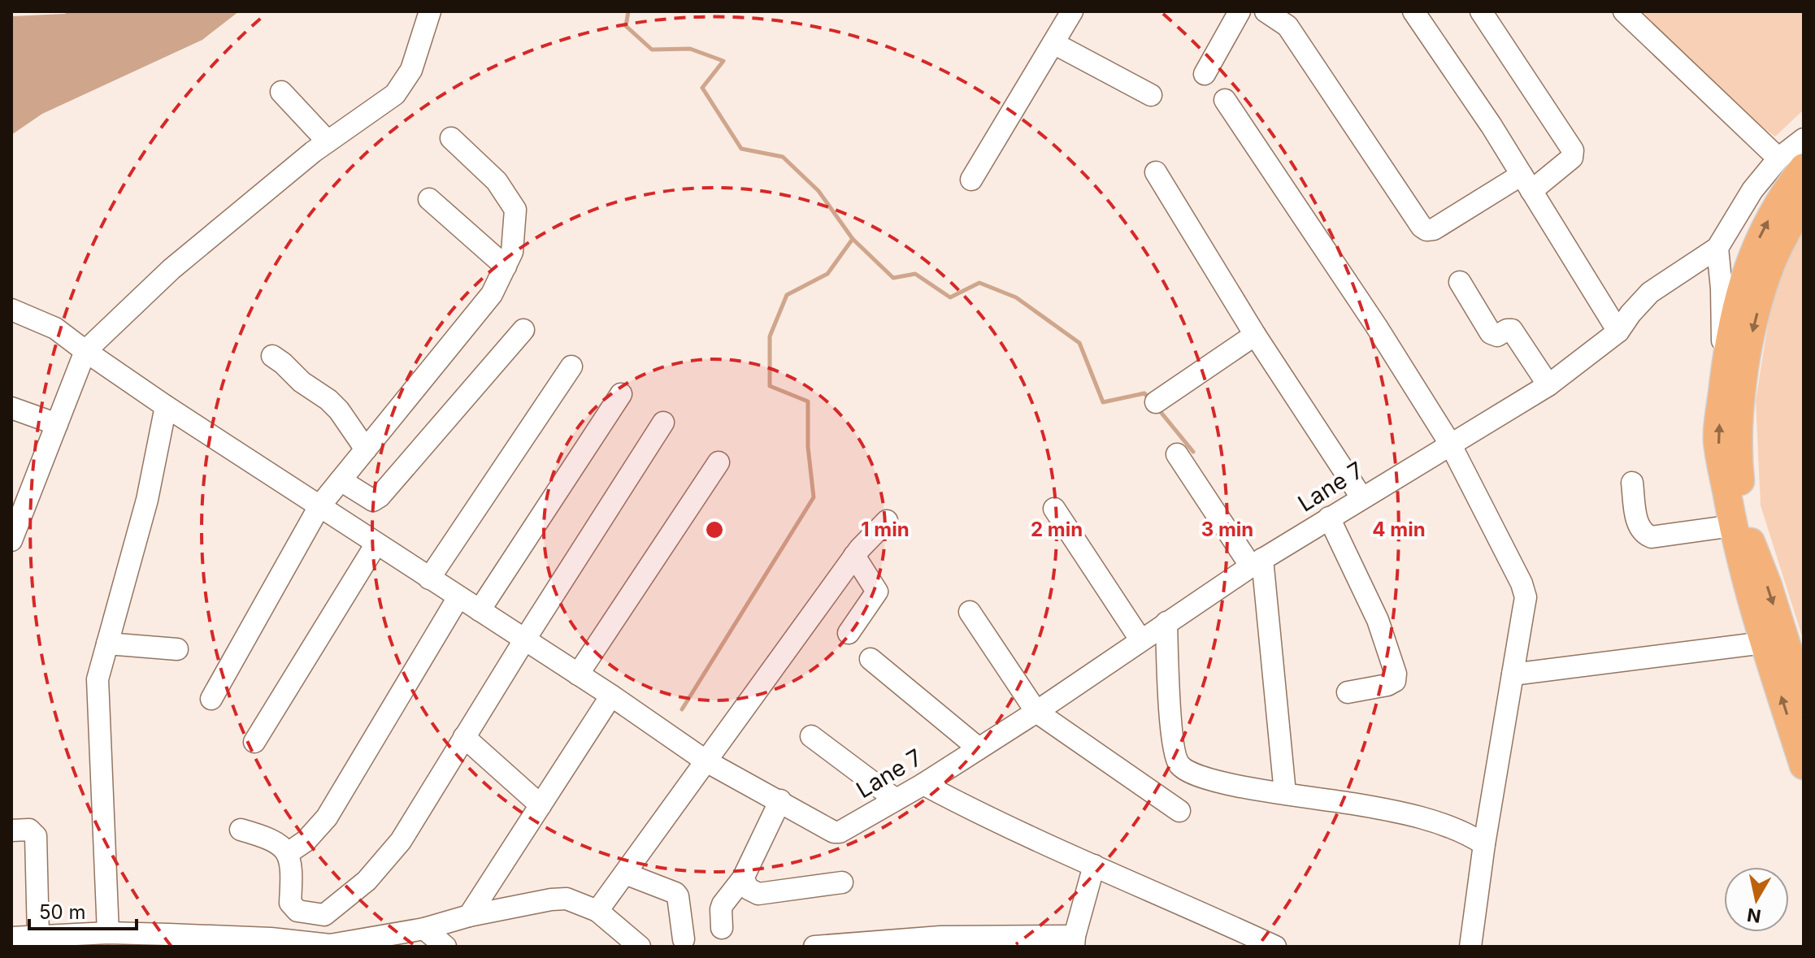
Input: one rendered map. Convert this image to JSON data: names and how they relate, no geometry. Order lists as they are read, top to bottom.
{
  "streets": {
    "street": ["Lane 7"]
  },
  "scale_bar": "50 m",
  "north": "bottom",
  "rings": [
    "1 min",
    "2 min",
    "3 min",
    "4 min"
  ]
}
